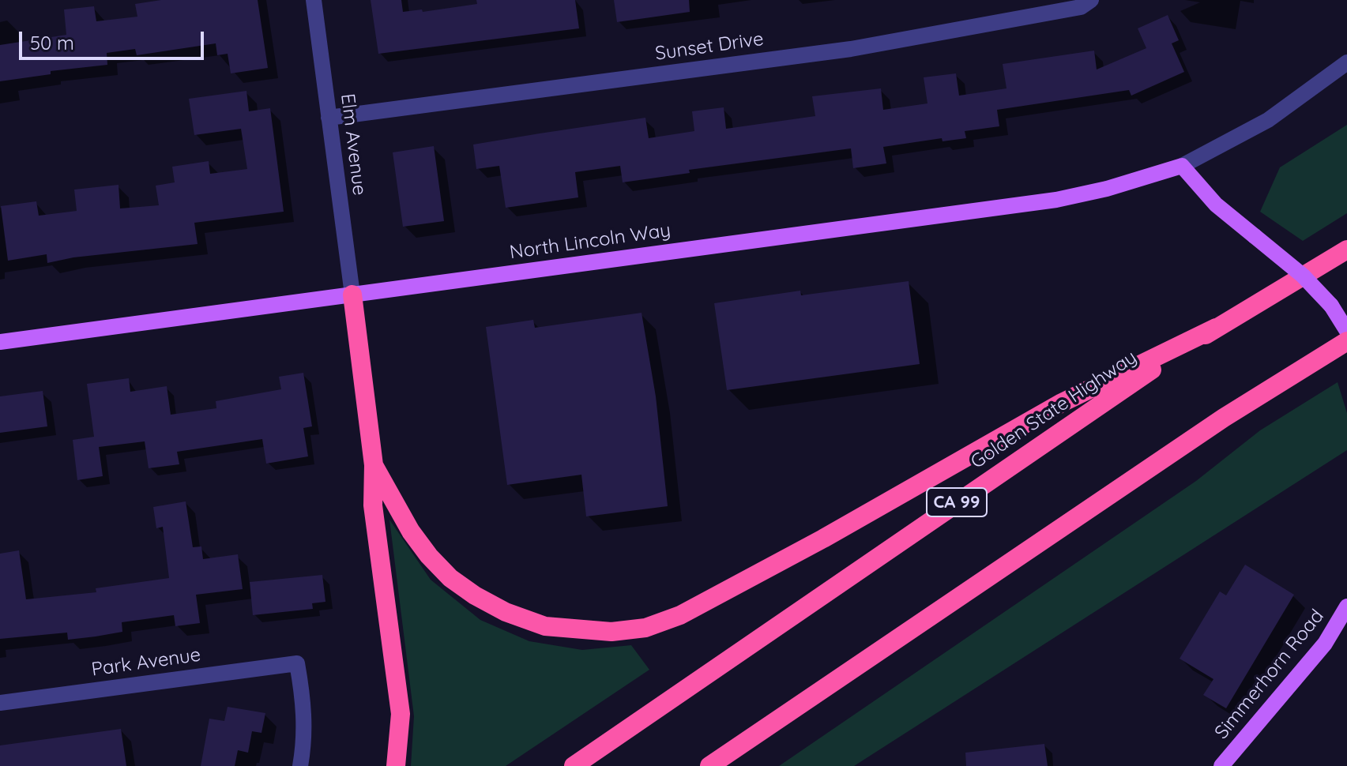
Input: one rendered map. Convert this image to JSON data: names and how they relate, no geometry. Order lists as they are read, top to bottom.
{
  "streets": {
    "highway": ["Golden State Highway", "CA 99"],
    "main road": ["North Lincoln Way", "Simmerhorn Road"],
    "street": ["Sunset Drive", "Elm Avenue", "Park Avenue"]
  },
  "crossings": [
    ["Sunset Drive", "Elm Avenue"],
    ["Elm Avenue", "North Lincoln Way"]
  ],
  "scale_bar": "50 m"
}
